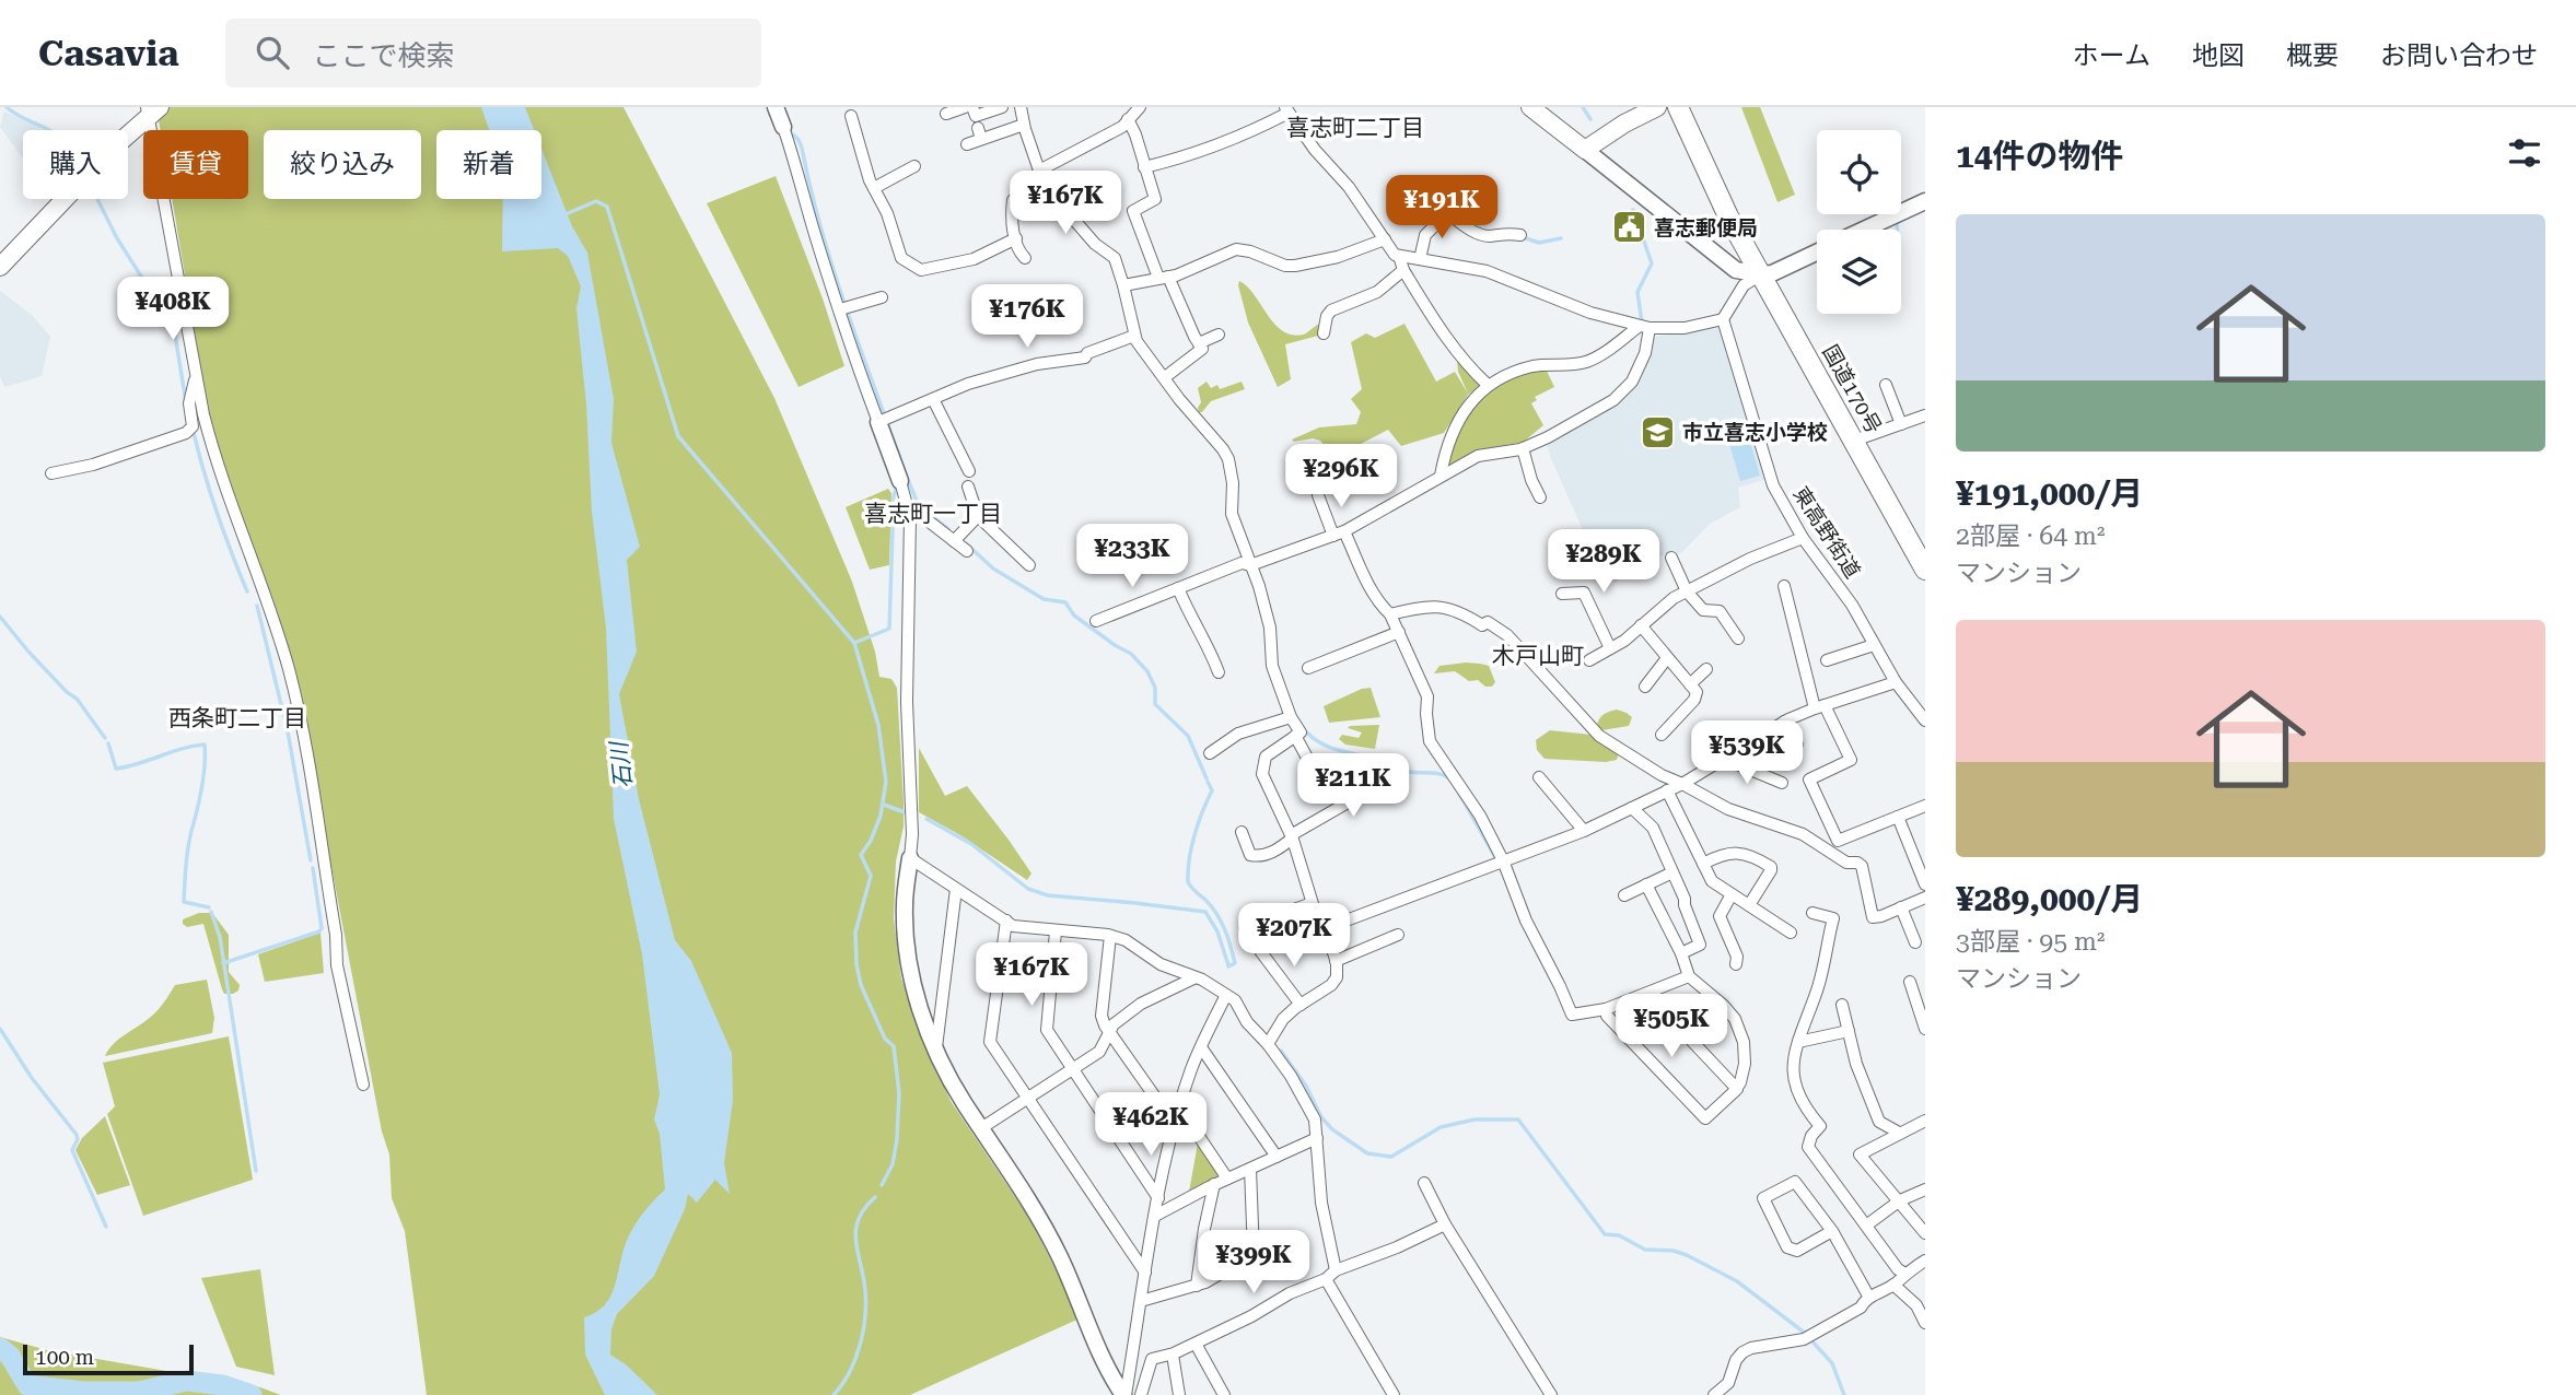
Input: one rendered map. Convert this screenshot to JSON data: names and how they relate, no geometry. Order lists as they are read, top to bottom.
{
  "streets": {
    "highway": ["国道170号"],
    "street": ["東高野街道"]
  },
  "districts": [
    "喜志町二丁目",
    "喜志町一丁目",
    "木戸山町",
    "西条町二丁目"
  ],
  "water": ["石川"],
  "places": {
    "public building": ["喜志郵便局"],
    "school or university": ["市立喜志小学校"]
  },
  "scale_bar": "100 m",
  "page": {
    "header": "Casavia",
    "search": "ここで検索",
    "nav": [
      "ホーム",
      "地図",
      "概要",
      "お問い合わせ"
    ],
    "heading": "14件の物件",
    "chip": [
      "購入",
      "賃貸",
      "絞り込み",
      "新着"
    ],
    "price": [
      "¥167K",
      "¥191K",
      "¥408K",
      "¥176K",
      "¥296K",
      "¥233K",
      "¥289K",
      "¥539K",
      "¥211K",
      "¥207K",
      "¥167K",
      "¥505K",
      "¥462K",
      "¥399K"
    ],
    "list": [
      {
        "name": "¥191,000/月",
        "note": "2部屋 · 64 m² · マンション"
      },
      {
        "name": "¥289,000/月",
        "note": "3部屋 · 95 m² · マンション"
      }
    ],
    "scale": "100 m"
  }
}
